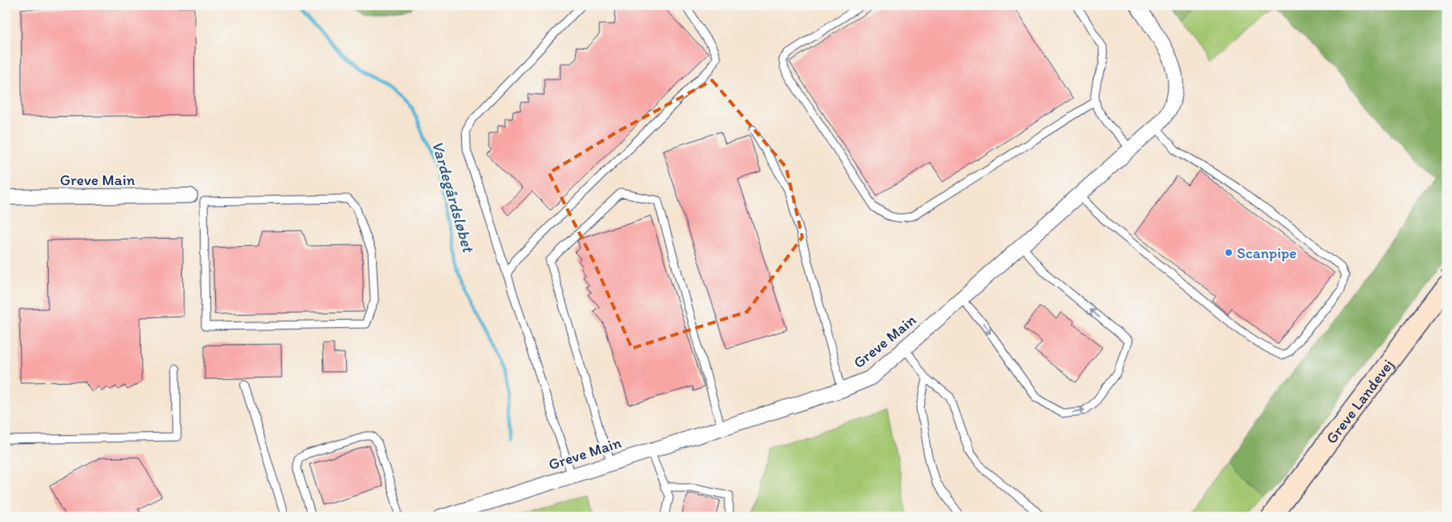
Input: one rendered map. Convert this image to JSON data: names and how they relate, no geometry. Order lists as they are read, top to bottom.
{
  "streets": {
    "street": ["Greve Main", "Greve Landevej"]
  },
  "water": ["Vardegårdsløbet"],
  "places": ["Scanpipe"]
}
